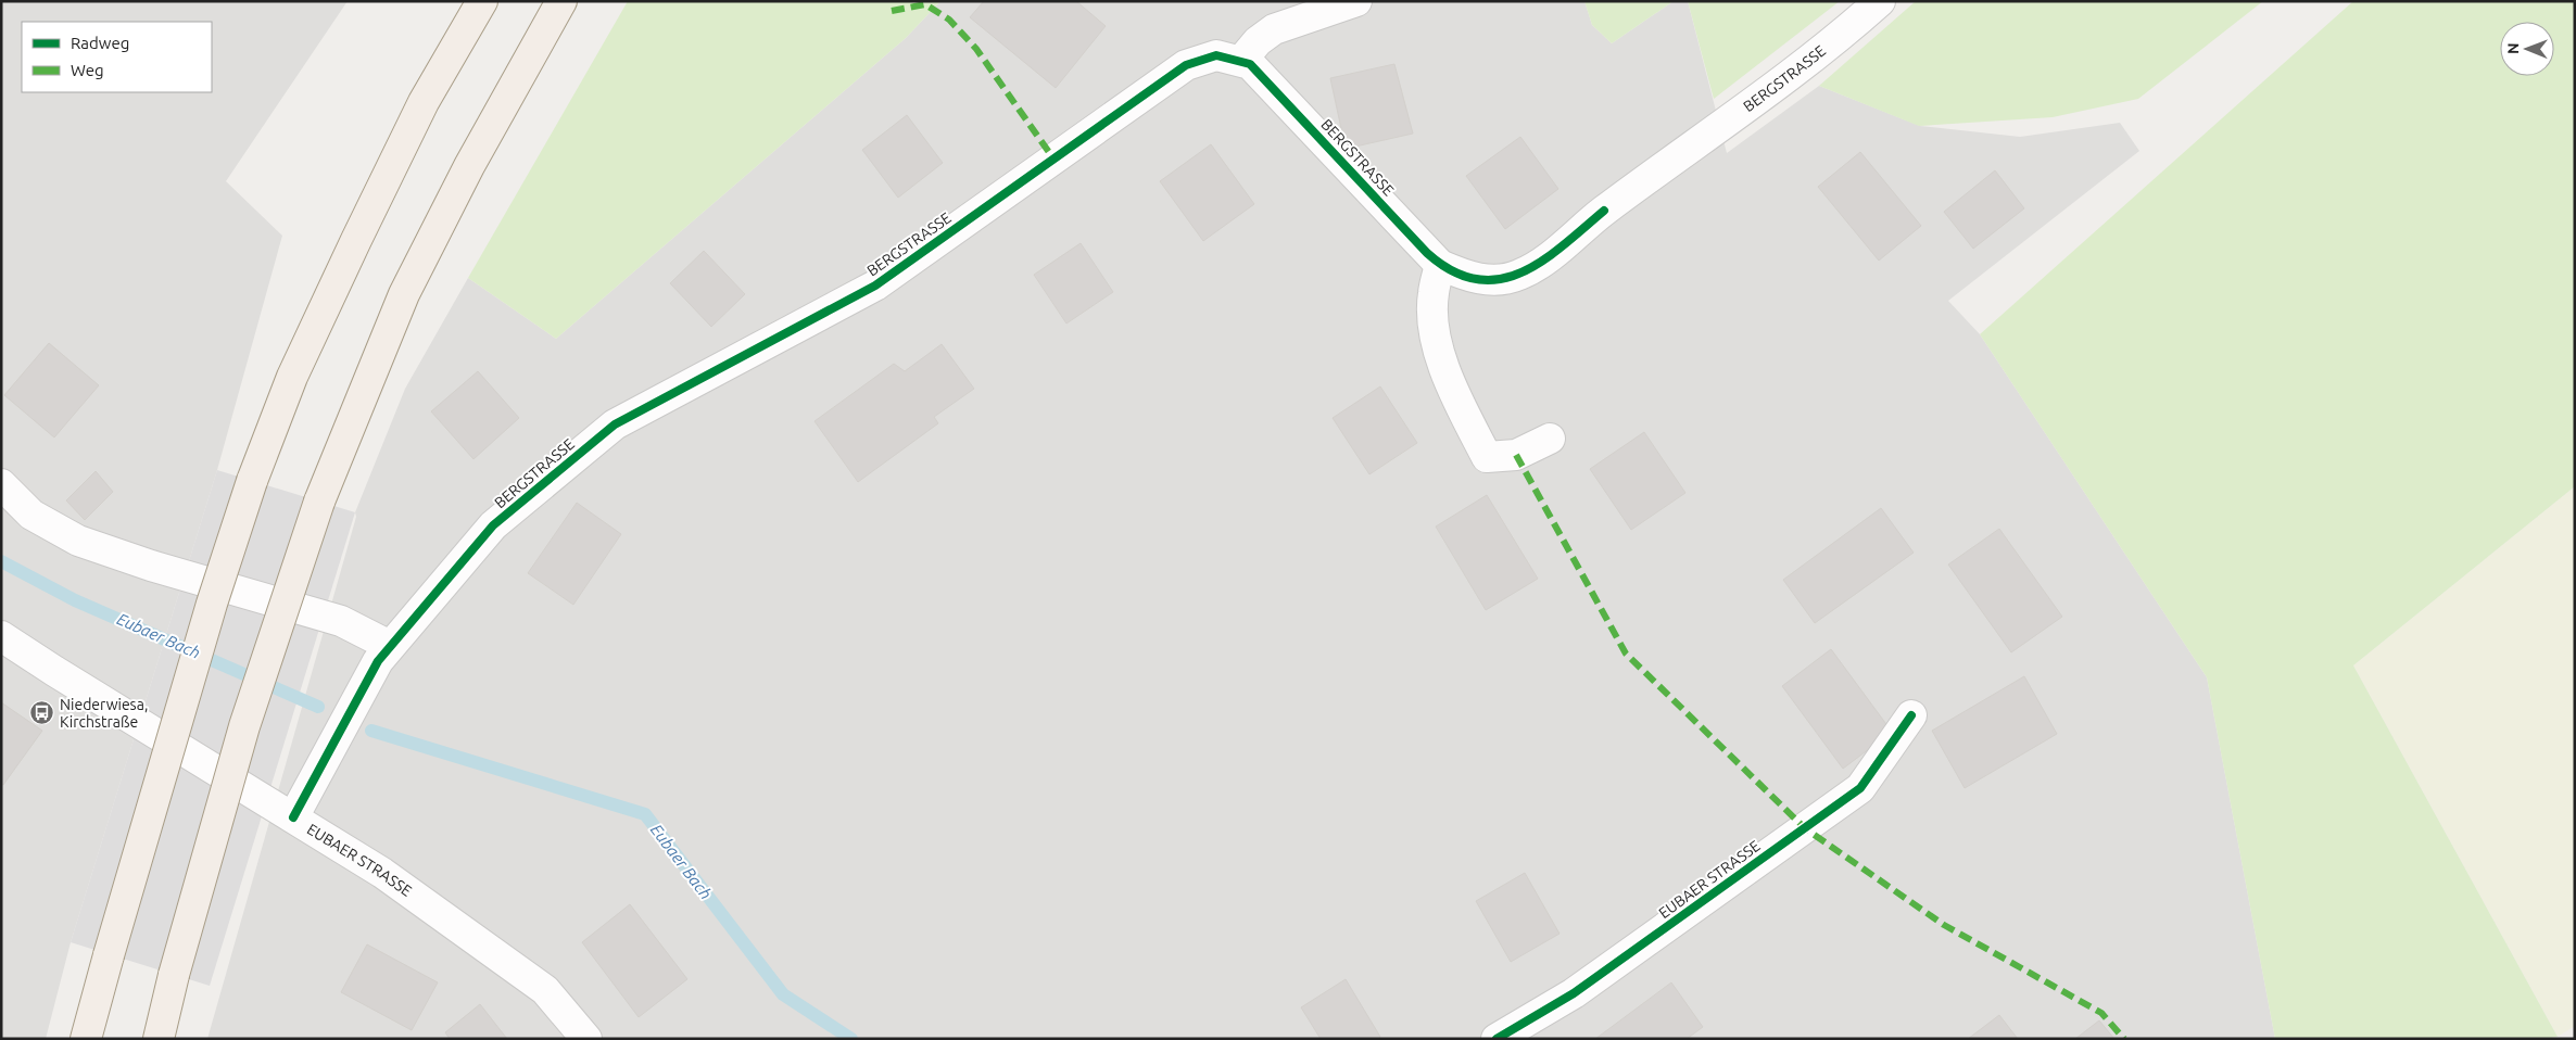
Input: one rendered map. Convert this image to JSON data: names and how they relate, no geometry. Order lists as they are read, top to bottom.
{
  "streets": {
    "street": ["BERGSTRASSE", "EUBAER STRASSE"]
  },
  "crossings": [
    ["BERGSTRASSE", "EUBAER STRASSE"]
  ],
  "water": ["Eubaer Bach"],
  "places": {
    "bus stop": ["Niederwiesa, Kirchstraße"]
  },
  "legend": ["Radweg", "Weg"],
  "north": "left"
}
